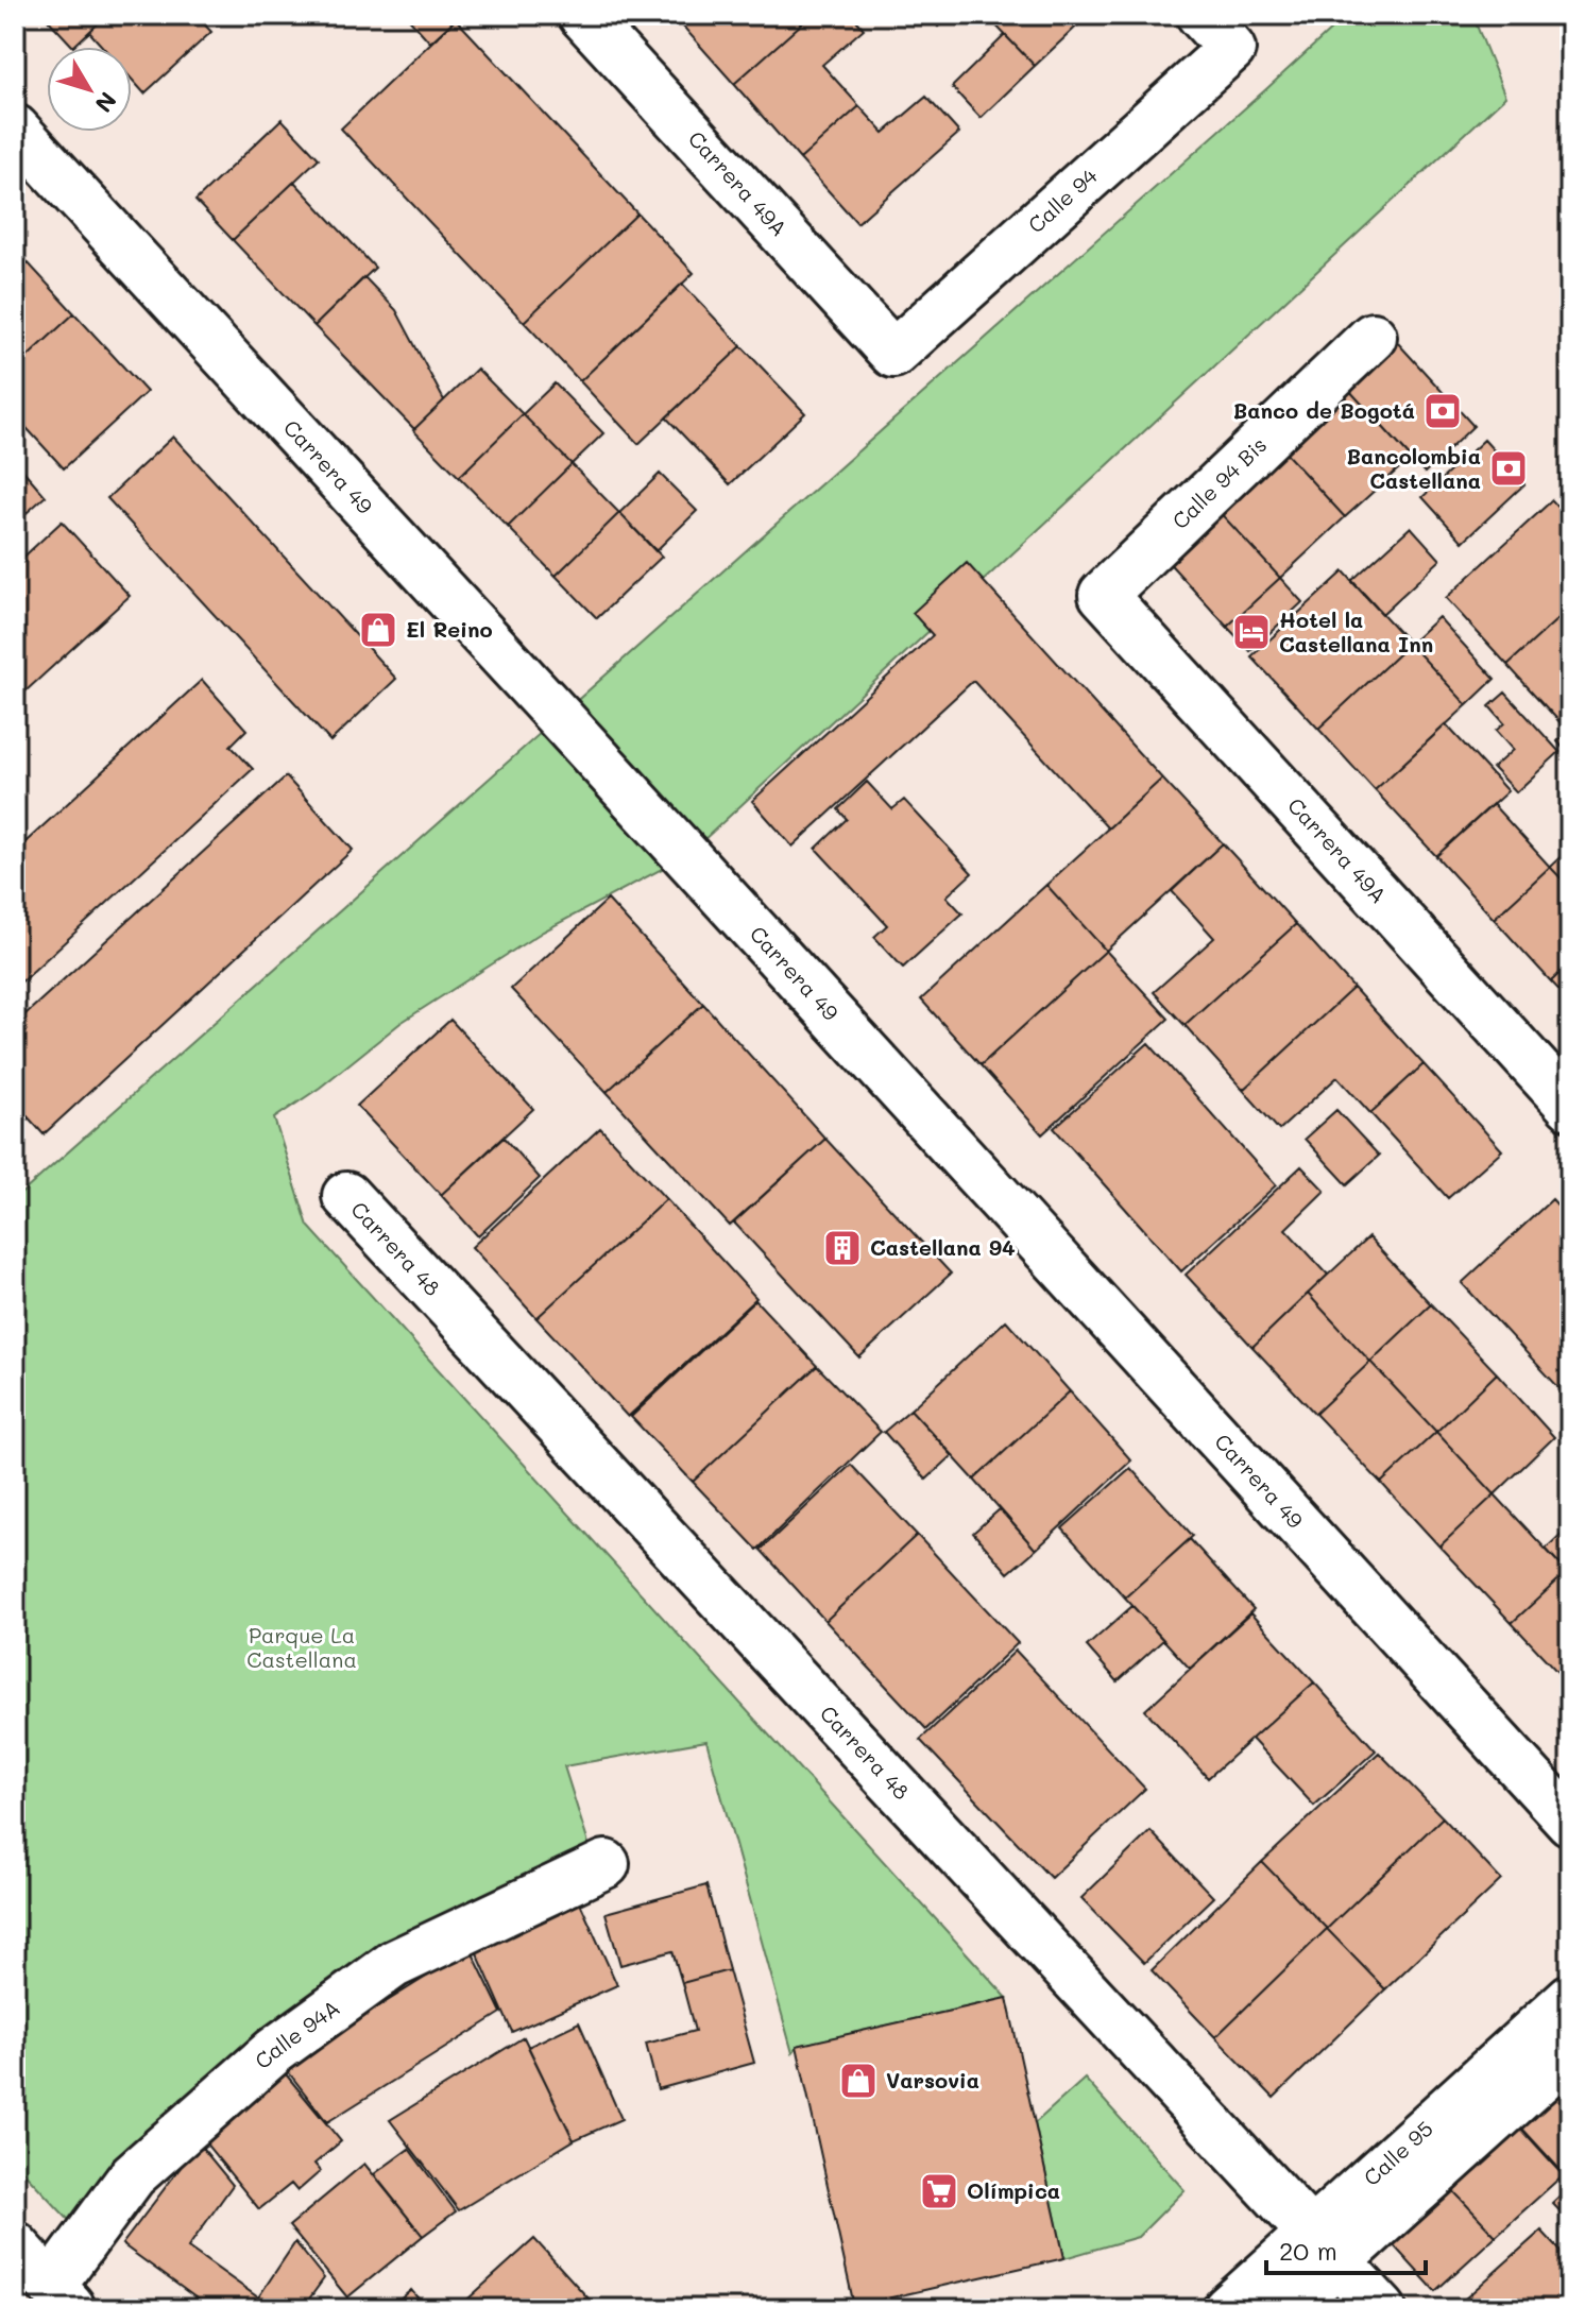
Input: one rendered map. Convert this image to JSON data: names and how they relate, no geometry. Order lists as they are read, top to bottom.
{
  "streets": {
    "street": [
      "Carrera 49A",
      "Calle 94",
      "Carrera 49",
      "Calle 94 Bis",
      "Carrera 48",
      "Calle 94A",
      "Calle 95"
    ]
  },
  "crossings": [
    ["Carrera 49A", "Calle 94"],
    ["Carrera 49A", "Calle 94 Bis"],
    ["Carrera 48", "Calle 95"]
  ],
  "parks": ["Parque La Castellana"],
  "places": {
    "bank": ["Banco de Bogotá", "Bancolombia Castellana"],
    "shop": ["El Reino", "Varsovia"],
    "hotel": ["Hotel la Castellana Inn"],
    "building": ["Castellana 94"],
    "supermarket": ["Olímpica"]
  },
  "scale_bar": "20 m",
  "north": "bottom right"
}
